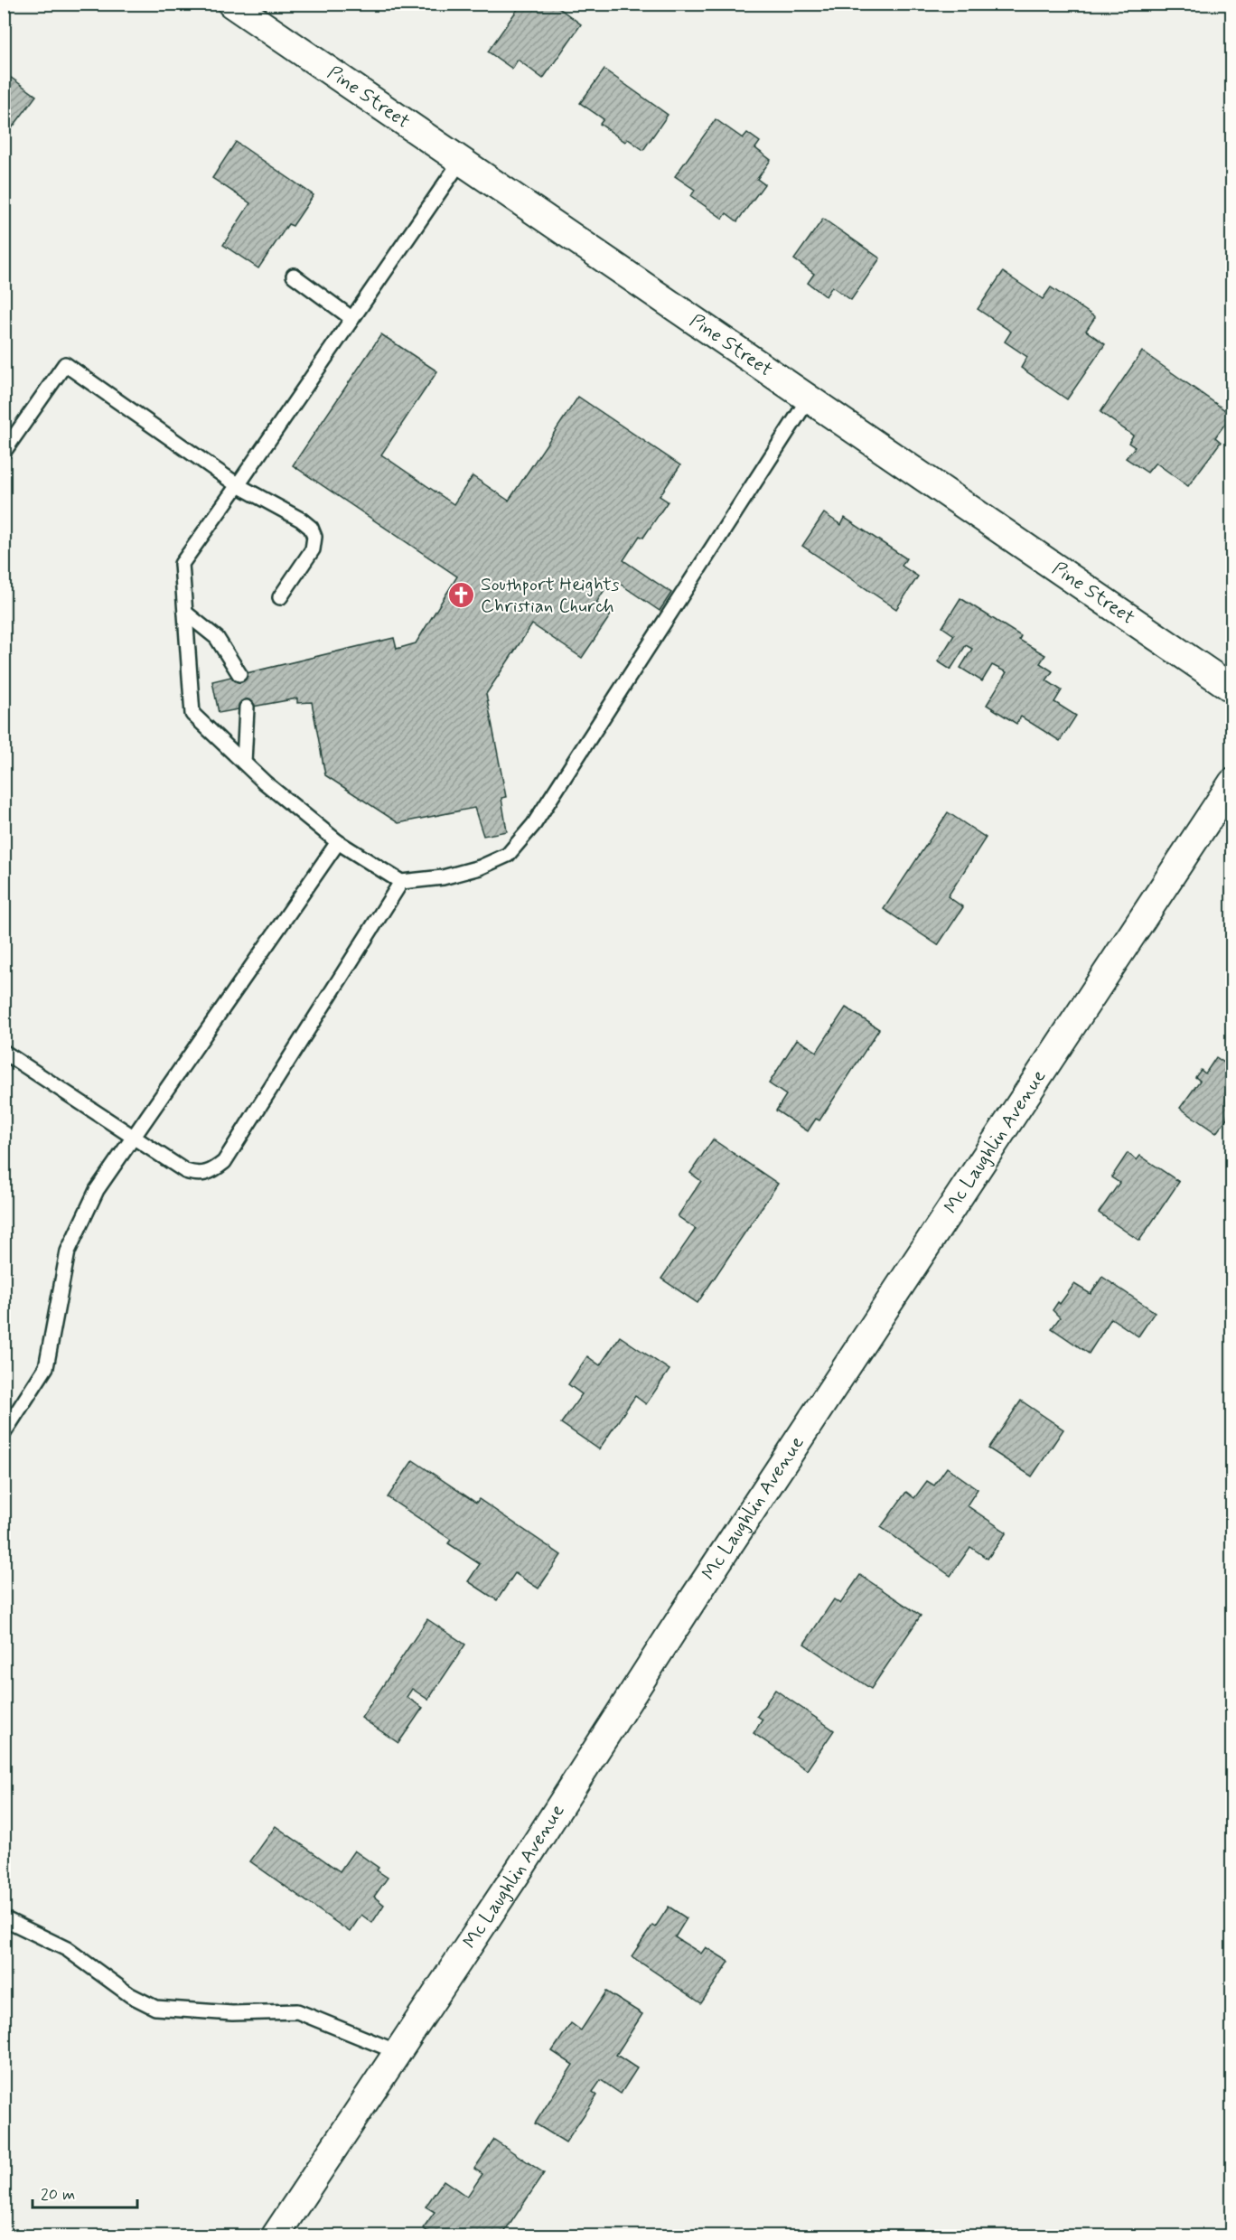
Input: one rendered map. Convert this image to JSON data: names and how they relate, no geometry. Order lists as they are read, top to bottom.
{
  "streets": {
    "street": ["Pine Street", "Mc Laughlin Avenue"]
  },
  "places": {
    "church": ["Southport Heights Christian Church"]
  },
  "scale_bar": "20 m"
}
